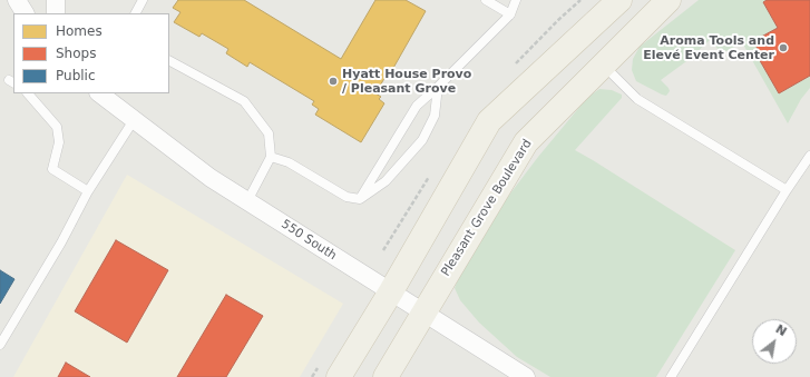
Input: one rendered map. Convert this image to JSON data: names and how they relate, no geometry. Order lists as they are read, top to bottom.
{
  "streets": {
    "main road": ["Pleasant Grove Boulevard"],
    "street": ["550 South"]
  },
  "crossings": [
    ["Pleasant Grove Boulevard", "550 South"]
  ],
  "places": ["Aroma Tools and Elevé Event Center", "Hyatt House Provo / Pleasant Grove"],
  "legend": ["Homes", "Shops", "Public"],
  "north": "top right"
}
